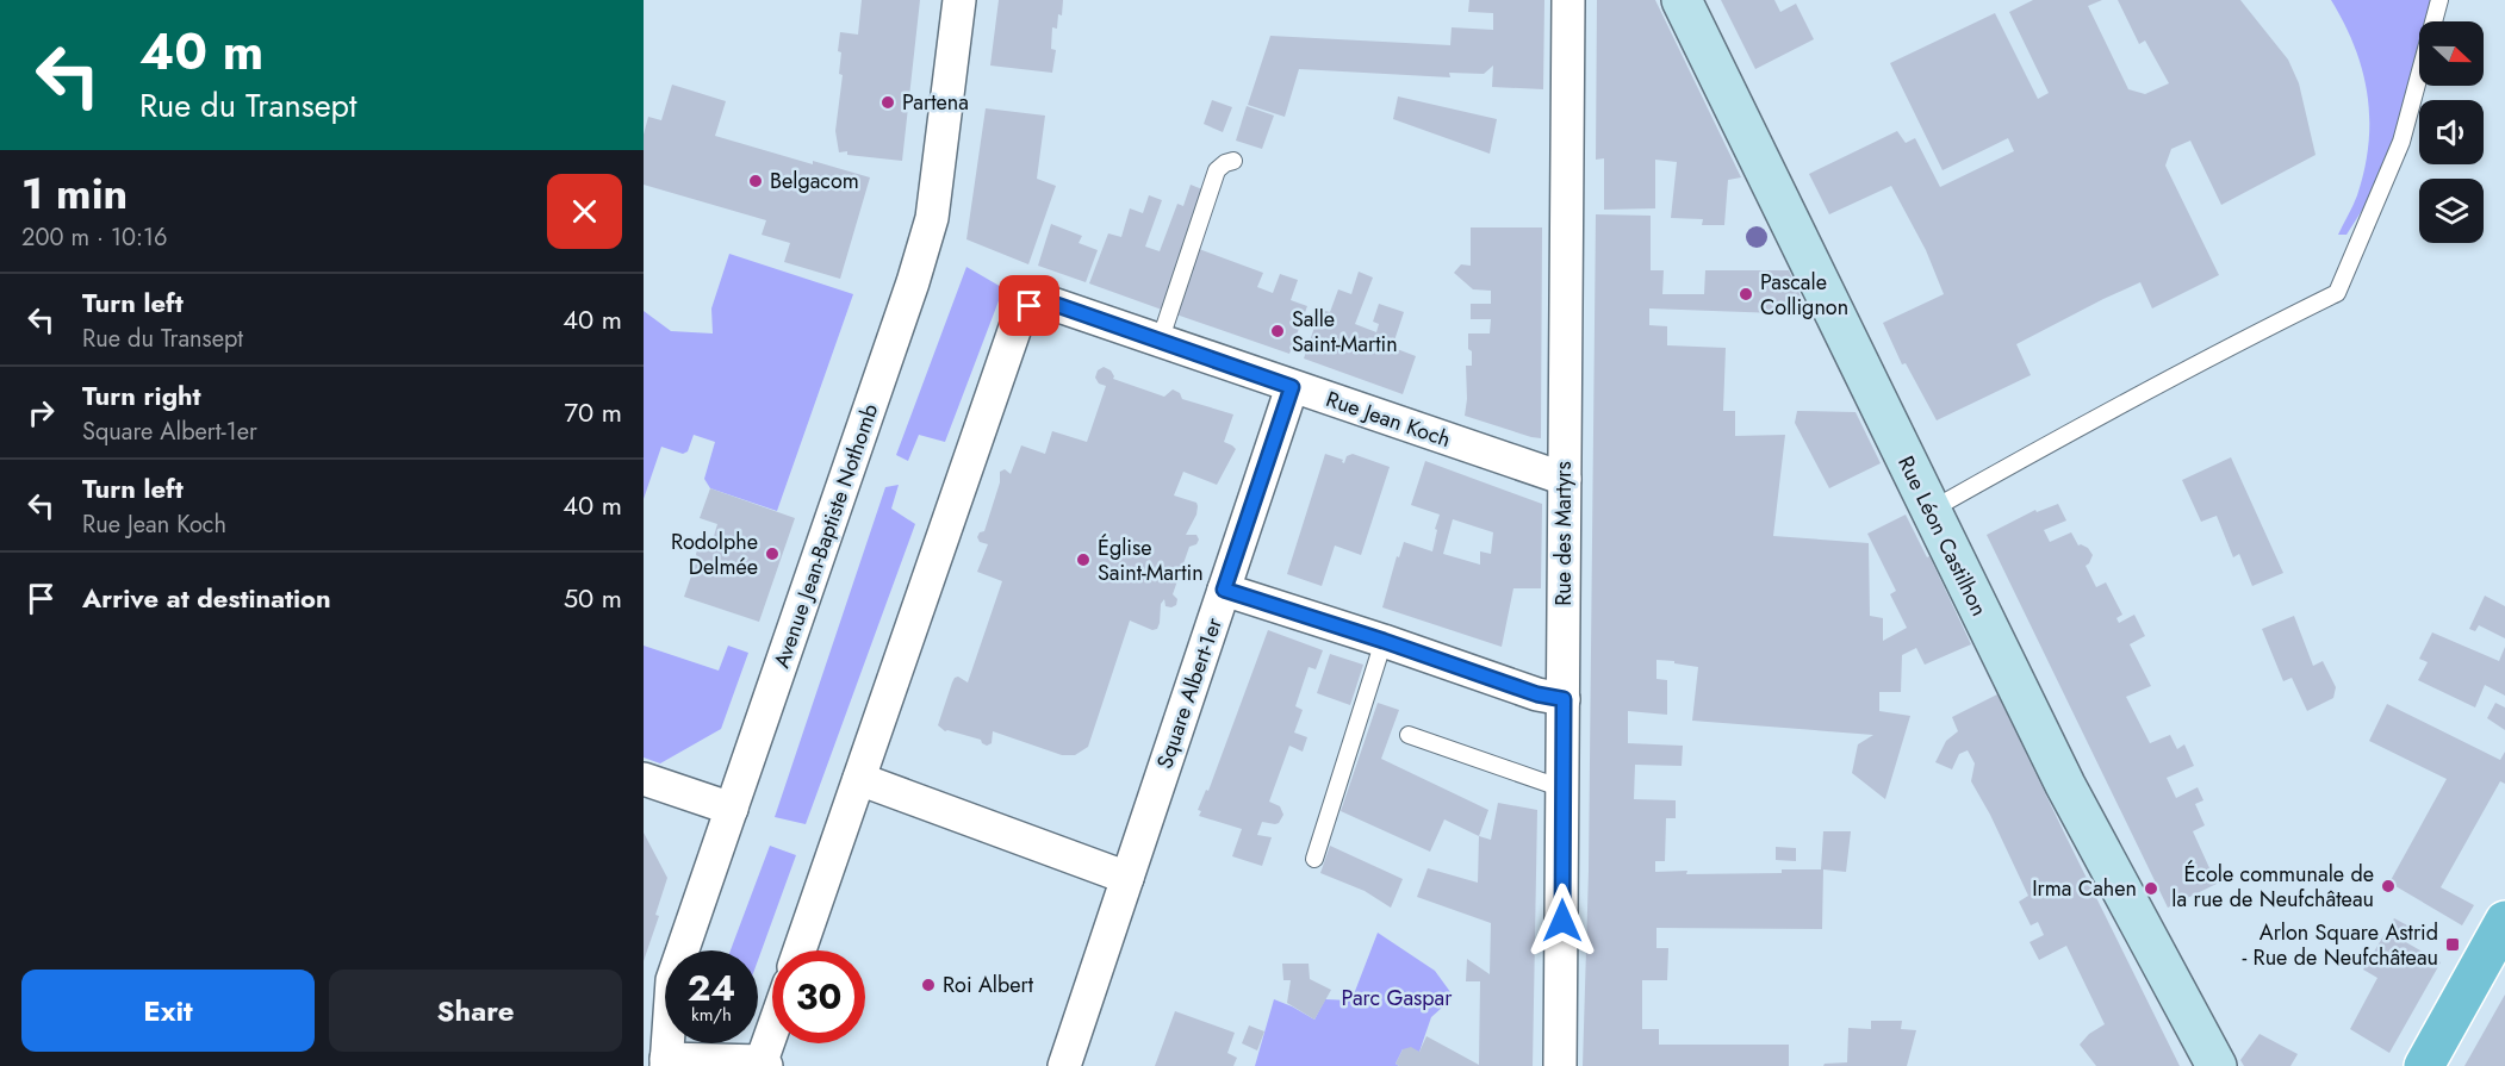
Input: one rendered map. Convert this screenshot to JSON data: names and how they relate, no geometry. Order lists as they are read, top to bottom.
{
  "streets": {
    "main road": ["Rue Léon Castilhon"],
    "street": [
      "Rue Jean Koch",
      "Rue des Martyrs",
      "Avenue Jean-Baptiste Nothomb",
      "Square Albert-1er"
    ]
  },
  "crossings": [
    ["Rue Jean Koch", "Rue des Martyrs"],
    ["Rue Jean Koch", "Square Albert-1er"]
  ],
  "parks": ["Parc Gaspar"],
  "places": {
    "other": [
      "Partena",
      "Belgacom",
      "Pascale Collignon",
      "Salle Saint-Martin",
      "Rodolphe Delmée",
      "Église Saint-Martin",
      "École communale de la rue de Neufchâteau",
      "Irma Cahen",
      "Roi Albert"
    ],
    "transit": ["Arlon Square Astrid - Rue de Neufchâteau"]
  },
  "north": "right",
  "page": {
    "turn": ["40 m", "Rue du Transept"],
    "heading": ["1 min", "200 m · 10:16"],
    "list": [
      {
        "name": "Turn left",
        "note": "Rue du Transept",
        "value": "40 m"
      },
      {
        "name": "Turn right",
        "note": "Square Albert-1er",
        "value": "70 m"
      },
      {
        "name": "Turn left",
        "note": "Rue Jean Koch",
        "value": "40 m"
      },
      {
        "name": "Arrive at destination",
        "value": "50 m"
      }
    ],
    "speed": "24 km/h",
    "limit": "30",
    "buttons": ["Exit", "Share"]
  }
}
